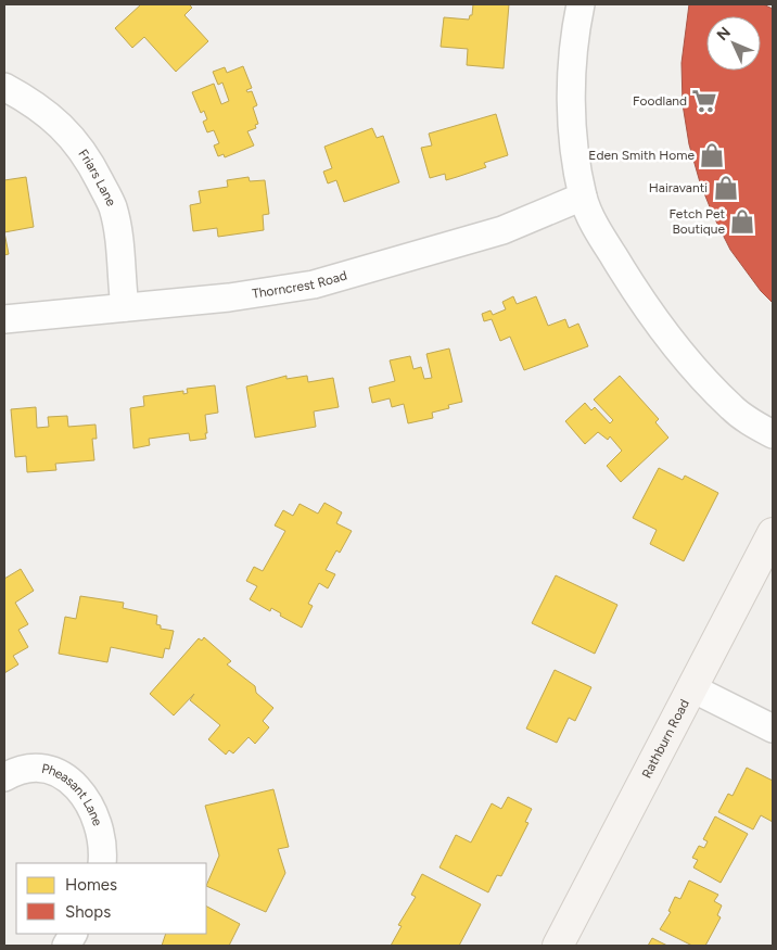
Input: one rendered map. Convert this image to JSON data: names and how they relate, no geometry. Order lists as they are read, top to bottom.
{
  "streets": {
    "street": [
      "Friars Lane",
      "Thorncrest Road",
      "Rathburn Road",
      "Pheasant Lane"
    ]
  },
  "crossings": [
    ["Friars Lane", "Thorncrest Road"]
  ],
  "places": {
    "supermarket": ["Foodland"],
    "shop": ["Eden Smith Home", "Hairavanti", "Fetch Pet Boutique"]
  },
  "legend": ["Homes", "Shops"],
  "north": "top left"
}
